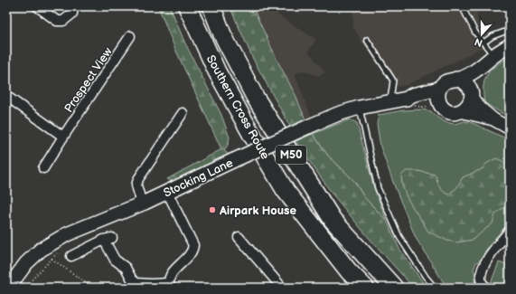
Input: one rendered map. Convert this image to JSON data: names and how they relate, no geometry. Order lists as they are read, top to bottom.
{
  "streets": {
    "highway": ["Southern Cross Route", "M50"],
    "main road": ["Stocking Lane"],
    "street": ["Prospect View"]
  },
  "places": ["Airpark House"],
  "north": "bottom"
}
